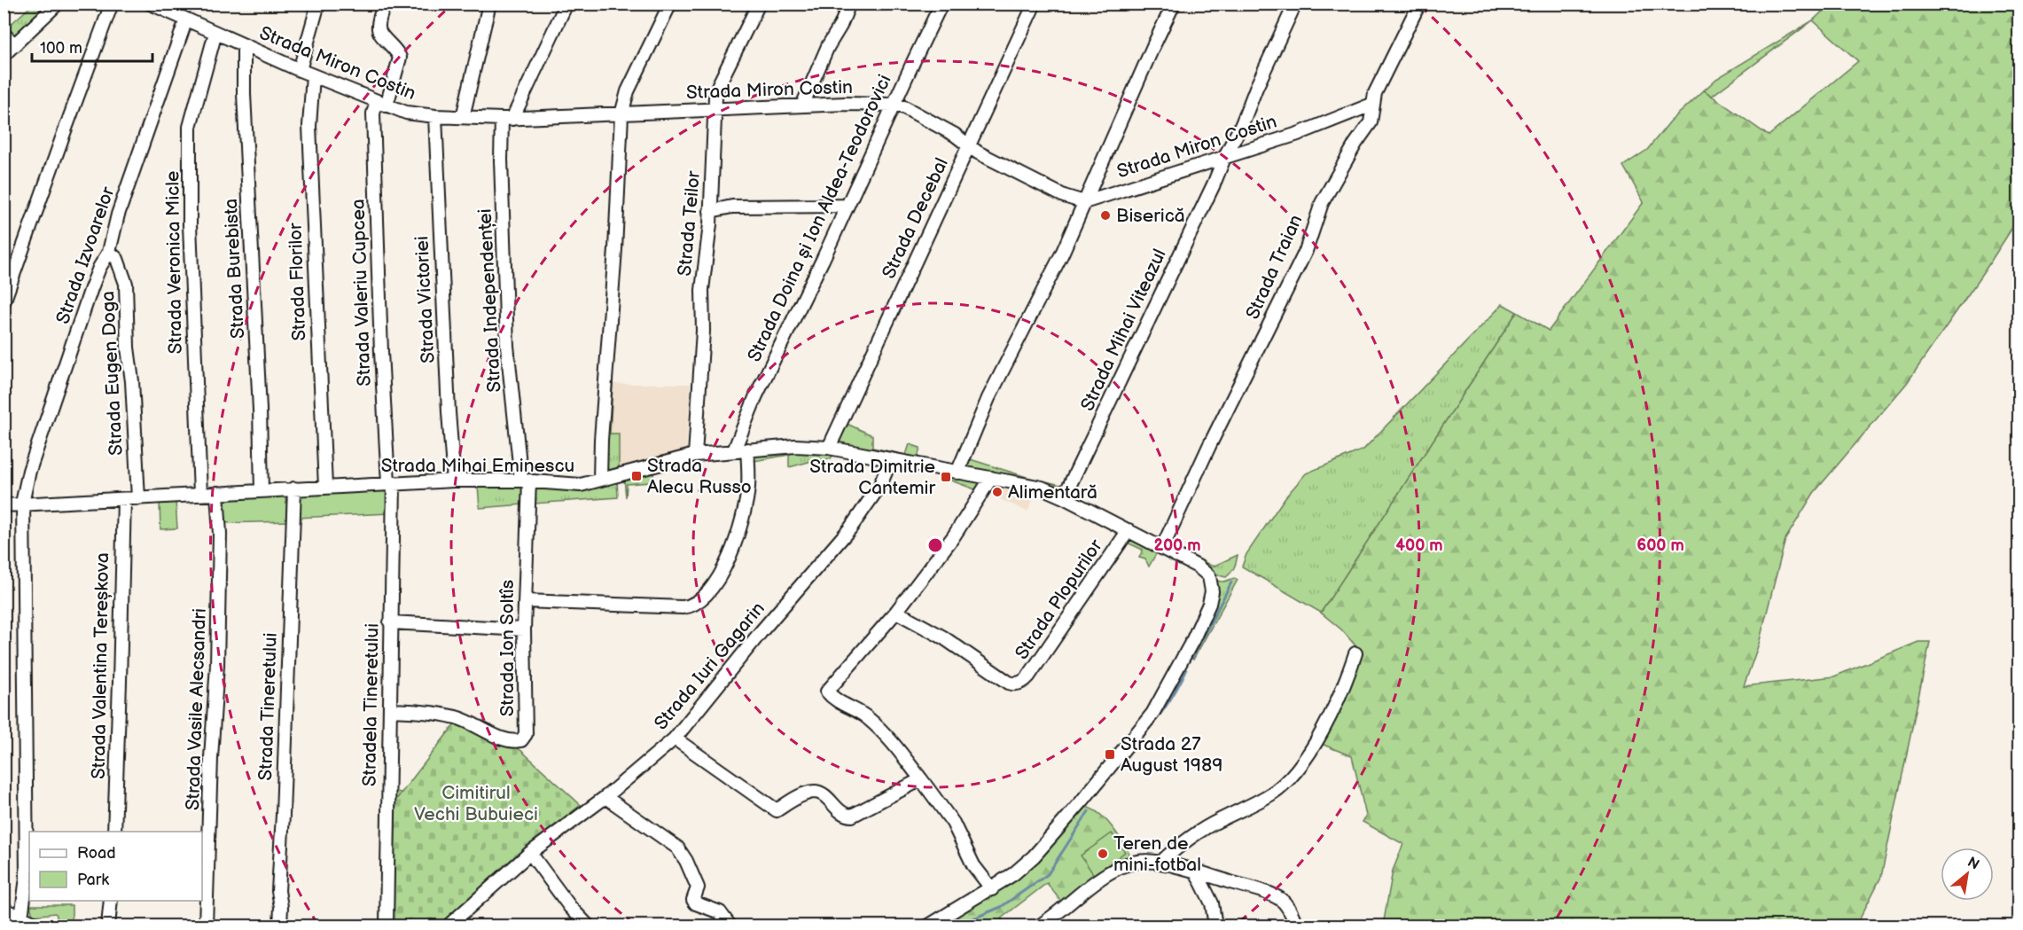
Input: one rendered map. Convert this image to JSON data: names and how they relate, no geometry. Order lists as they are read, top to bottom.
{
  "streets": {
    "street": [
      "Strada Miron Costin",
      "Strada Doina și Ion Aldea-Teodorovici",
      "Strada Decebal",
      "Strada Teilor",
      "Strada Izvoarelor",
      "Strada Veronica Micle",
      "Strada Traian",
      "Strada Burebista",
      "Strada Florilor",
      "Strada Valeriu Cupcea",
      "Strada Victoriei",
      "Strada Independenței",
      "Strada Mihai Viteazul",
      "Strada Eugen Doga",
      "Strada Mihai Eminescu",
      "Strada Plopurilor",
      "Strada Ion Soltîs",
      "Strada Valentina Tereșkova",
      "Strada Iuri Gagarin",
      "Stradela Tineretului",
      "Strada Tineretului",
      "Strada Vasile Alecsandri"
    ]
  },
  "crossings": [
    ["Strada Miron Costin", "Strada Doina și Ion Aldea-Teodorovici"],
    ["Strada Miron Costin", "Strada Decebal"],
    ["Strada Miron Costin", "Strada Teilor"],
    ["Strada Miron Costin", "Strada Izvoarelor"],
    ["Strada Miron Costin", "Strada Veronica Micle"],
    ["Strada Miron Costin", "Strada Traian"],
    ["Strada Miron Costin", "Strada Burebista"],
    ["Strada Miron Costin", "Strada Florilor"],
    ["Strada Miron Costin", "Strada Valeriu Cupcea"],
    ["Strada Miron Costin", "Strada Victoriei"],
    ["Strada Miron Costin", "Strada Independenței"],
    ["Strada Miron Costin", "Strada Mihai Viteazul"],
    ["Strada Doina și Ion Aldea-Teodorovici", "Strada Mihai Eminescu"],
    ["Strada Decebal", "Strada Mihai Eminescu"],
    ["Strada Teilor", "Strada Mihai Eminescu"],
    ["Strada Izvoarelor", "Strada Eugen Doga"],
    ["Strada Izvoarelor", "Strada Mihai Eminescu"],
    ["Strada Veronica Micle", "Strada Mihai Eminescu"],
    ["Strada Traian", "Strada Mihai Eminescu"],
    ["Strada Burebista", "Strada Mihai Eminescu"],
    ["Strada Florilor", "Strada Mihai Eminescu"],
    ["Strada Valeriu Cupcea", "Strada Mihai Eminescu"],
    ["Strada Valeriu Cupcea", "Stradela Tineretului"],
    ["Strada Victoriei", "Strada Mihai Eminescu"],
    ["Strada Independenței", "Strada Mihai Eminescu"],
    ["Strada Independenței", "Strada Ion Soltîs"],
    ["Strada Mihai Viteazul", "Strada Mihai Eminescu"],
    ["Strada Eugen Doga", "Strada Mihai Eminescu"],
    ["Strada Mihai Eminescu", "Strada Plopurilor"],
    ["Strada Mihai Eminescu", "Strada Ion Soltîs"],
    ["Strada Mihai Eminescu", "Strada Valentina Tereșkova"],
    ["Strada Mihai Eminescu", "Strada Iuri Gagarin"],
    ["Strada Mihai Eminescu", "Stradela Tineretului"],
    ["Strada Mihai Eminescu", "Strada Tineretului"],
    ["Strada Mihai Eminescu", "Strada Vasile Alecsandri"],
    ["Strada Ion Soltîs", "Stradela Tineretului"]
  ],
  "parks": ["Cimitirul Vechi Bubuieci"],
  "places": {
    "other": ["Biserică", "Alimentară", "Teren de mini-fotbal"],
    "transit": ["Strada Alecu Russo", "Strada Dimitrie Cantemir", "Strada 27 August 1989"]
  },
  "legend": ["Road", "Park"],
  "scale_bar": "100 m",
  "north": "top right",
  "rings": ["200 m", "400 m", "600 m"]
}
